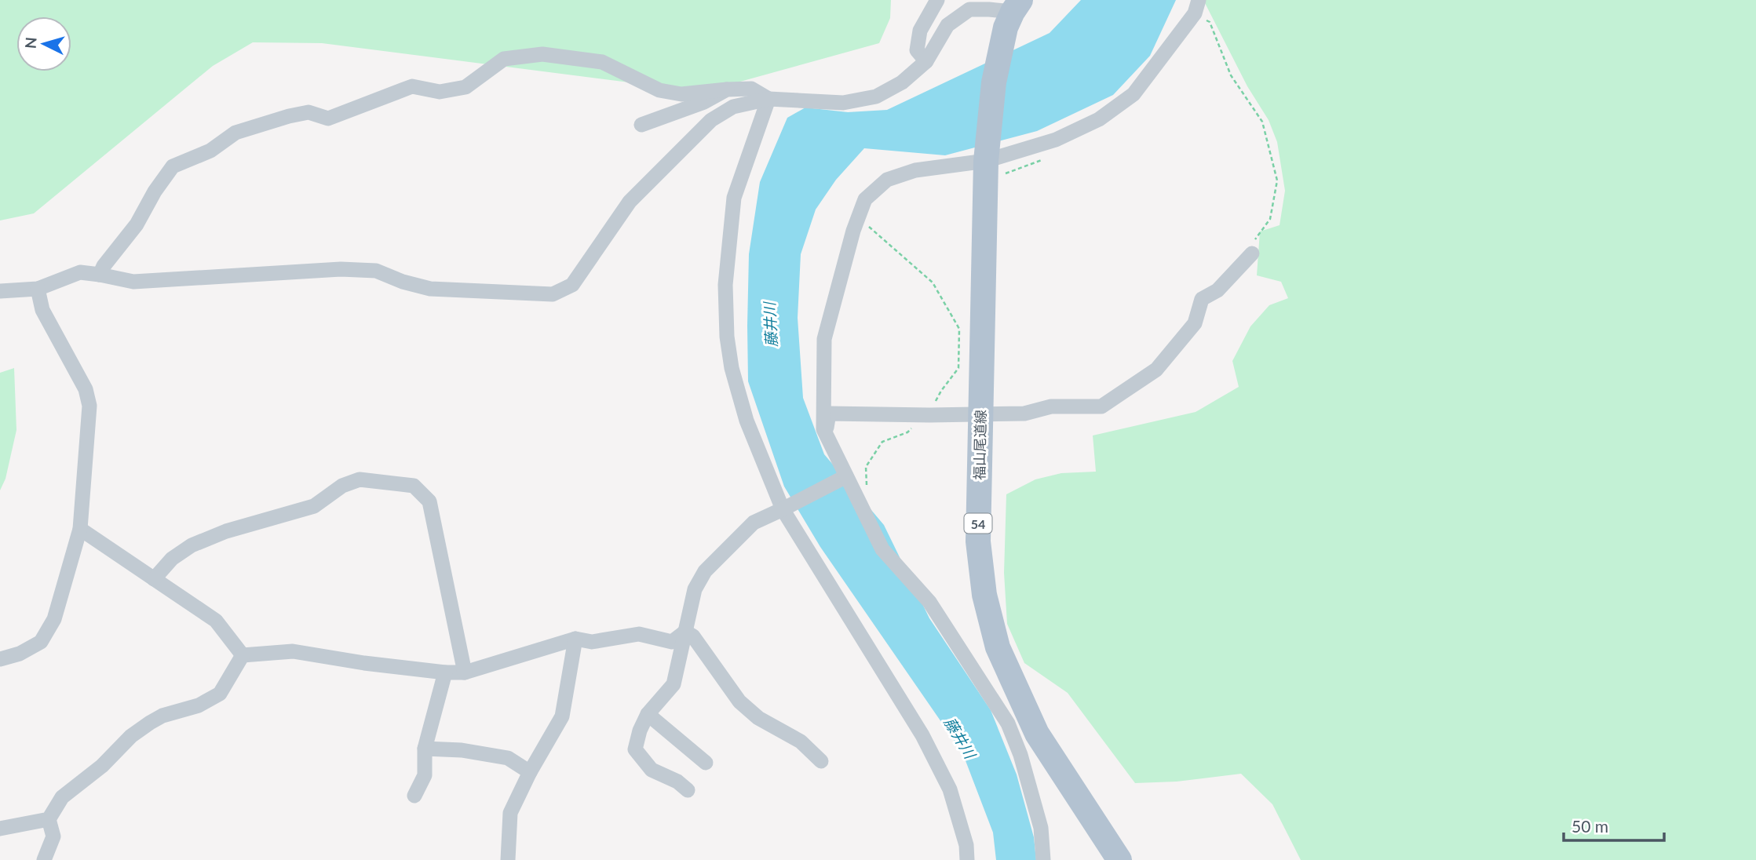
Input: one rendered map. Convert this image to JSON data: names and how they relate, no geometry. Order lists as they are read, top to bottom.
{
  "streets": {
    "main road": ["福山尾道線", "54"]
  },
  "water": ["藤井川"],
  "scale_bar": "50 m",
  "north": "left"
}
